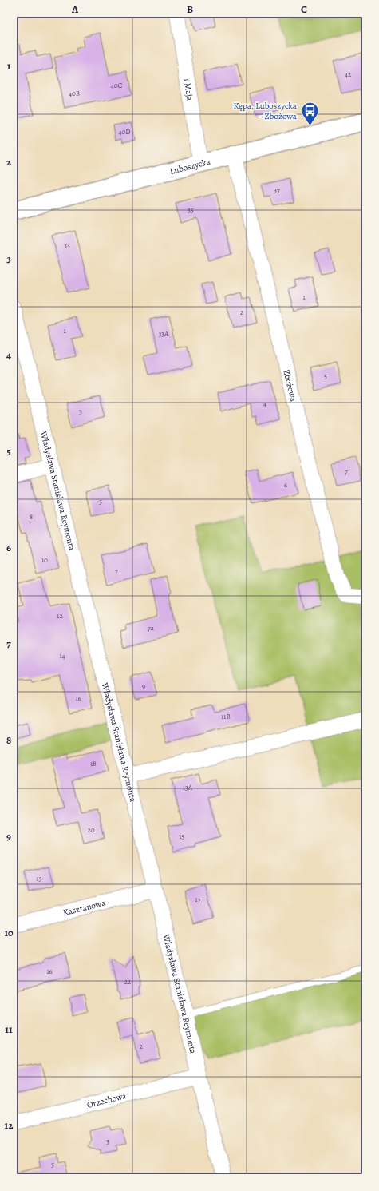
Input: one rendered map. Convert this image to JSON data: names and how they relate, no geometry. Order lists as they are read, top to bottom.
{
  "streets": {
    "street": [
      "1 Maja",
      "Luboszycka",
      "Zbożowa",
      "Władysława Stanisława Reymonta",
      "Kasztanowa",
      "Orzechowa"
    ]
  },
  "crossings": [
    ["1 Maja", "Luboszycka"],
    ["Luboszycka", "Zbożowa"],
    ["Władysława Stanisława Reymonta", "Kasztanowa"],
    ["Władysława Stanisława Reymonta", "Orzechowa"]
  ],
  "places": {
    "bus stop": ["Kępa, Luboszycka - Zbożowa"]
  },
  "house_numbers": [
    "42",
    "40C",
    "40B",
    "40D",
    "37",
    "35",
    "33",
    "1",
    "2",
    "1",
    "33A",
    "5",
    "4",
    "3",
    "7",
    "6",
    "5",
    "8",
    "10",
    "7",
    "12",
    "7a",
    "14",
    "9",
    "16",
    "11B",
    "18",
    "13A",
    "20",
    "15",
    "15",
    "17",
    "16",
    "22",
    "2",
    "3",
    "5"
  ],
  "grid": {
    "columns": ["A", "B", "C"],
    "rows": [
      "1",
      "2",
      "3",
      "4",
      "5",
      "6",
      "7",
      "8",
      "9",
      "10",
      "11",
      "12"
    ]
  }
}
